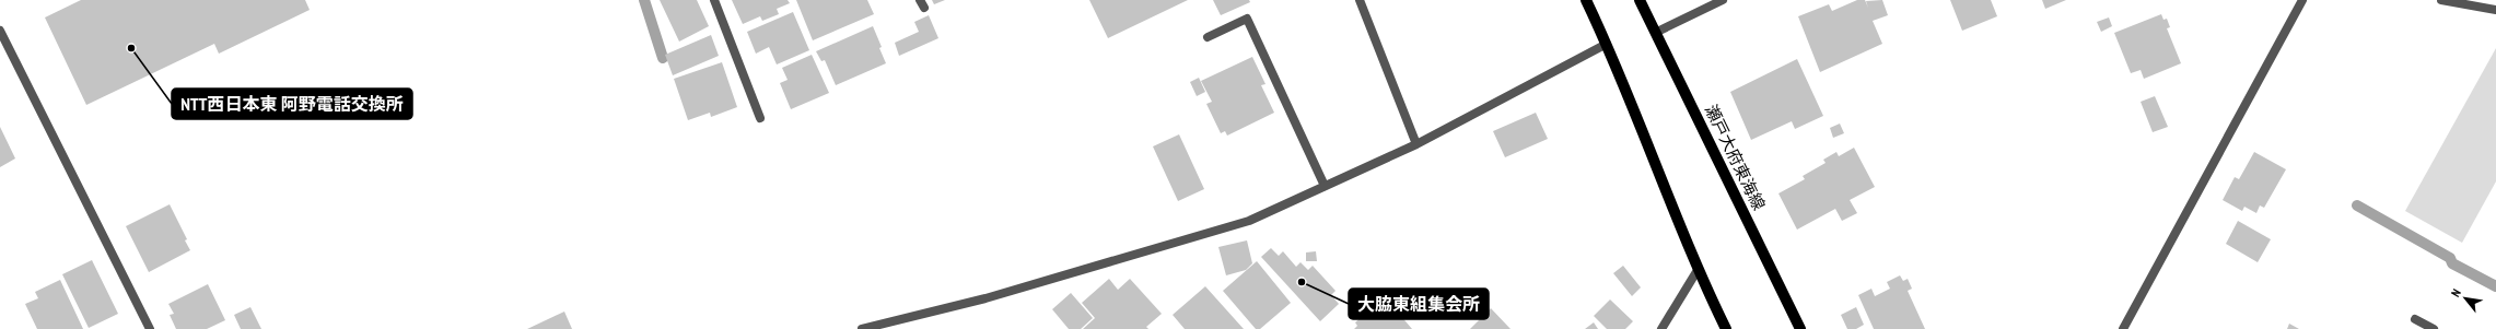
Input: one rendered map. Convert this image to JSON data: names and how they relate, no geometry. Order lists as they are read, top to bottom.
{
  "streets": {
    "main road": ["瀬戸大府東海線"]
  },
  "places": ["NTT西日本東 阿野電話交換所", "大脇東組集会所"],
  "north": "top left"
}
